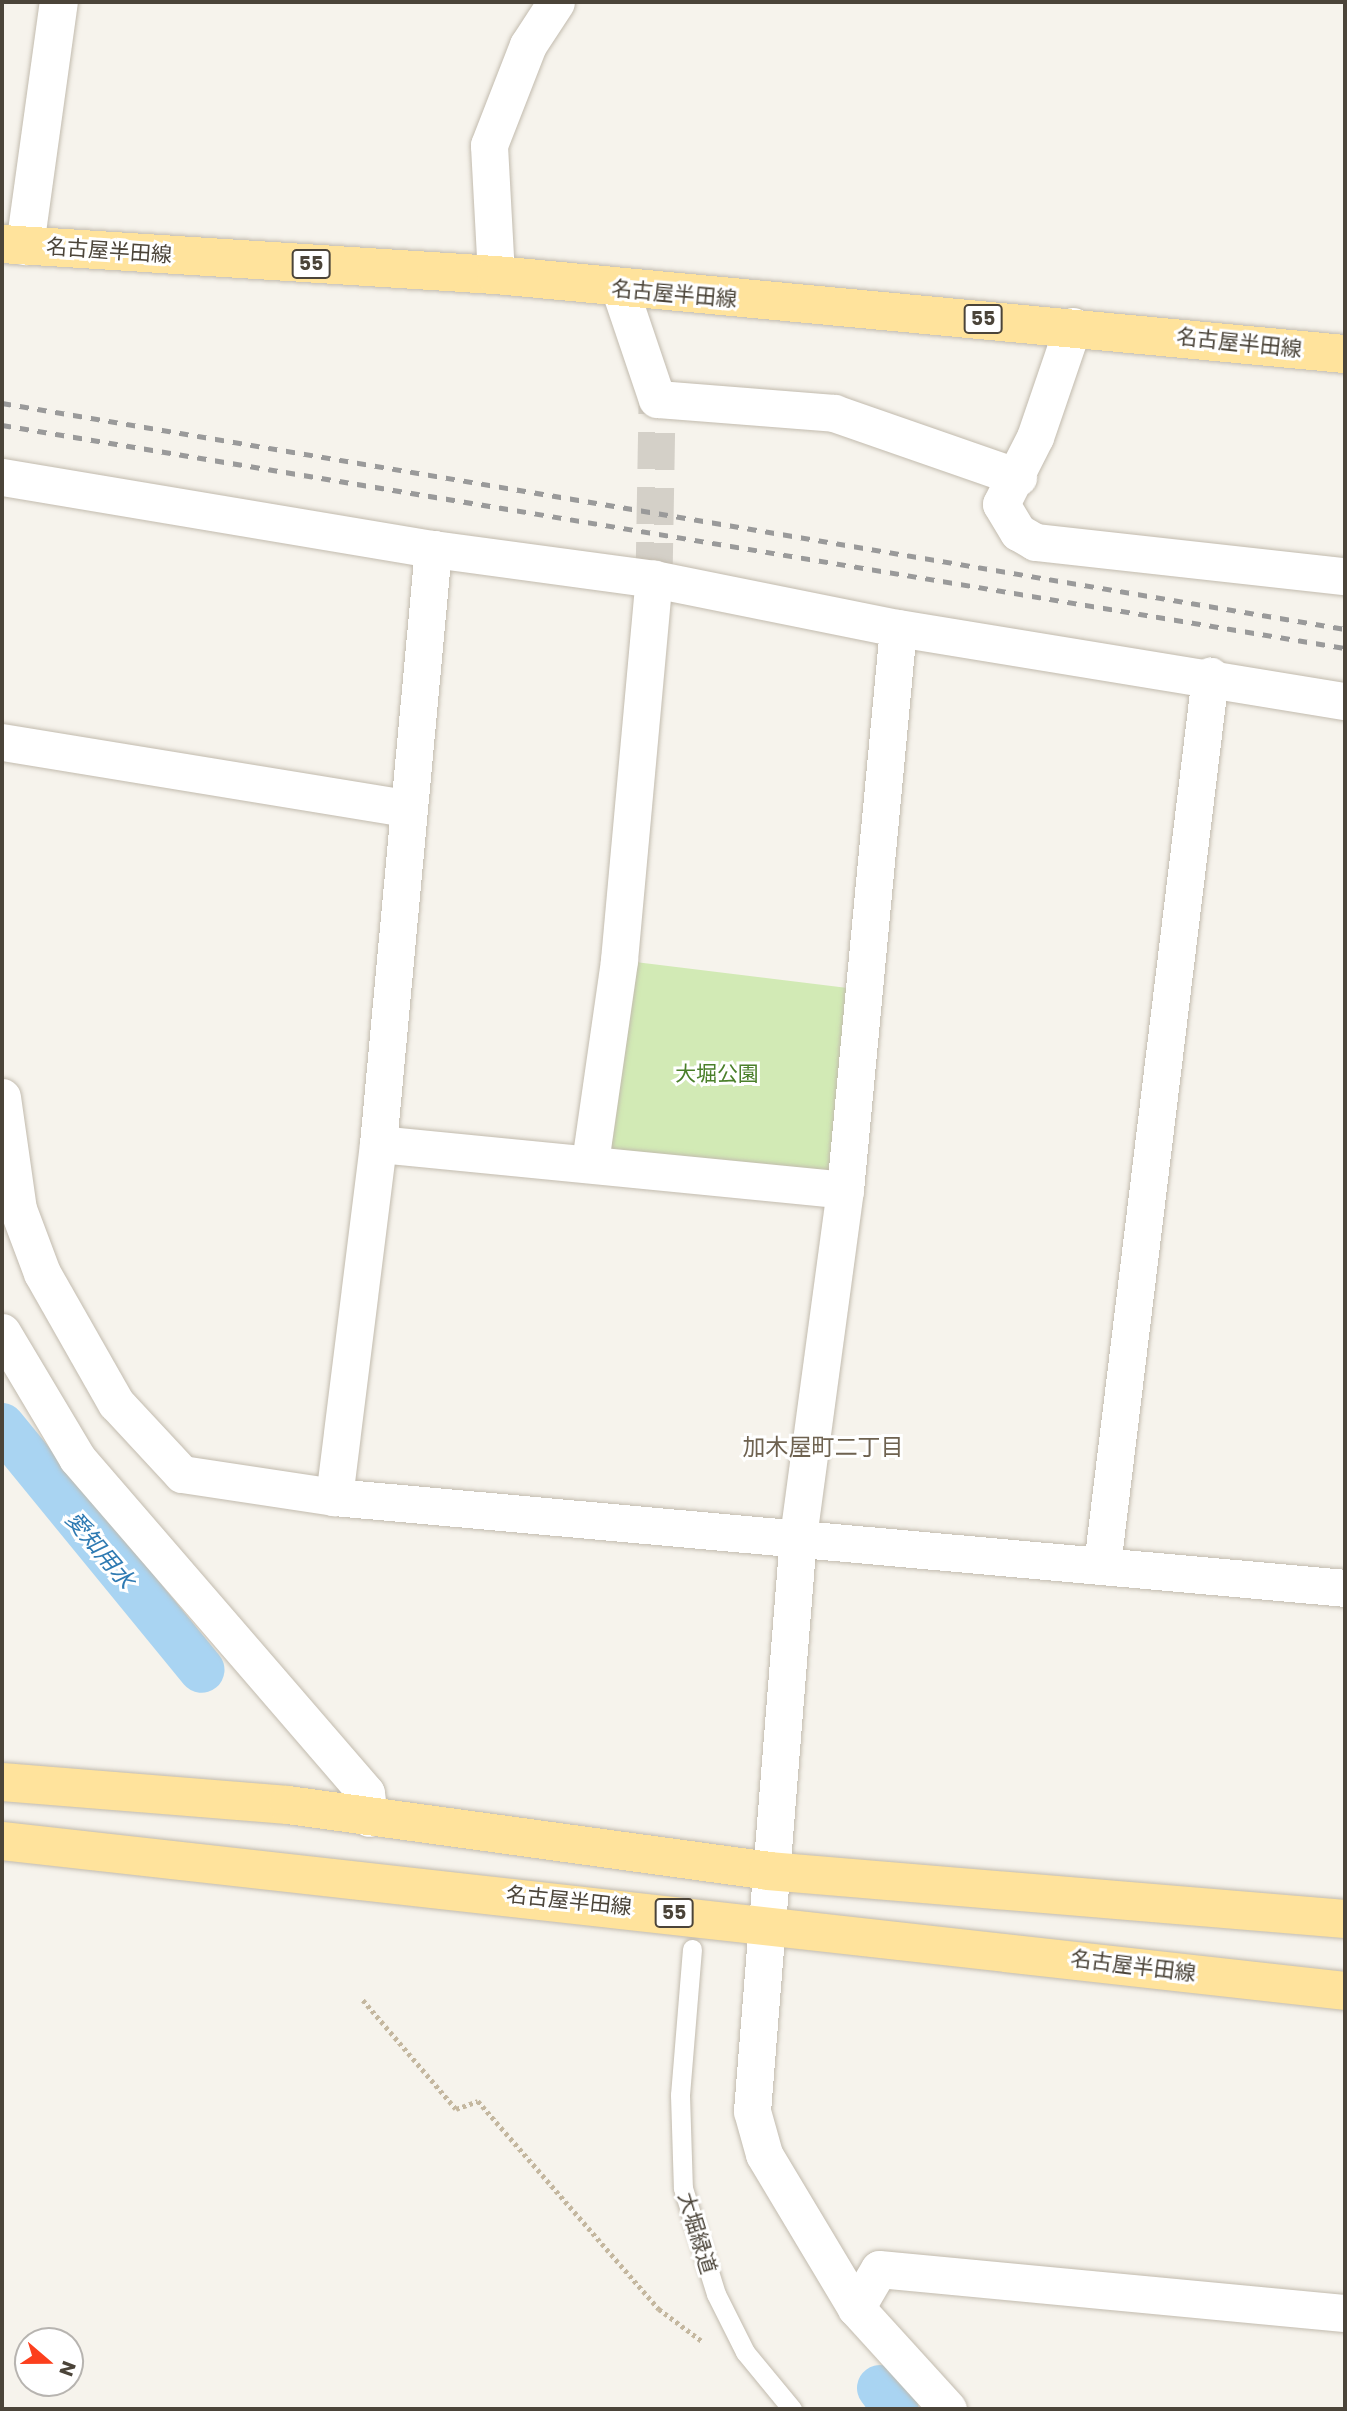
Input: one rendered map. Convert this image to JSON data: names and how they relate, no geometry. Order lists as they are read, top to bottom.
{
  "streets": {
    "main road": ["名古屋半田線", "55"],
    "lane": ["大堀緑道"]
  },
  "districts": ["加木屋町二丁目"],
  "water": ["愛知用水"],
  "parks": ["大堀公園"],
  "north": "right"
}
